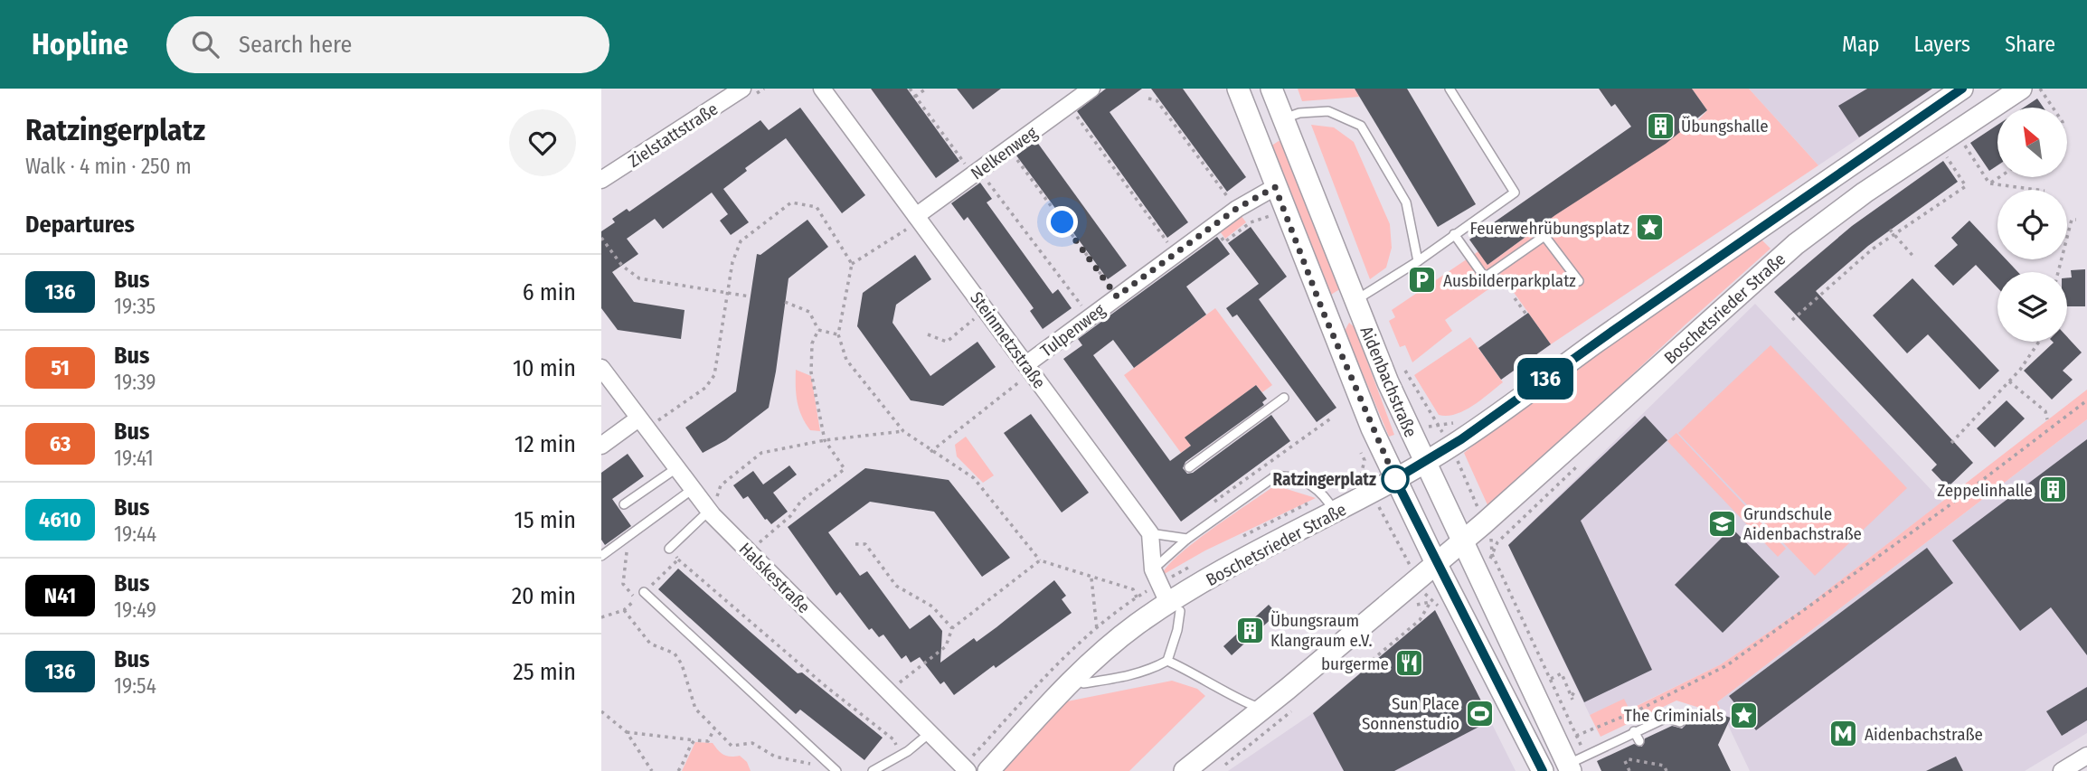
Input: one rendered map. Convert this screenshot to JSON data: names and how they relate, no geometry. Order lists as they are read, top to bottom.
{
  "streets": {
    "main road": ["Boschetsrieder Straße", "Aidenbachstraße"],
    "street": [
      "Zielstattstraße",
      "Nelkenweg",
      "Tulpenweg",
      "Steinmetzstraße",
      "Halskestraße"
    ]
  },
  "crossings": [
    ["Nelkenweg", "Steinmetzstraße"],
    ["Boschetsrieder Straße", "Aidenbachstraße"],
    ["Tulpenweg", "Steinmetzstraße"],
    ["Tulpenweg", "Aidenbachstraße"]
  ],
  "places": {
    "building": ["Übungshalle", "Zeppelinhalle", "Übungsraum Klangraum e.V."],
    "place": ["Feuerwehrübungsplatz", "The Criminials"],
    "parking": ["Ausbilderparkplatz"],
    "other": ["Ratzingerplatz"],
    "school or university": ["Grundschule Aidenbachstraße"],
    "restaurant": ["burgerme"],
    "sports": ["Sun Place Sonnenstudio"],
    "metro station": ["Aidenbachstraße"]
  },
  "lines": ["bus line 136"],
  "north": "top left",
  "page": {
    "header": "Hopline",
    "search": "Search here",
    "nav": ["Map", "Layers", "Share"],
    "heading": [
      ["Ratzingerplatz", "Walk · 4 min · 250 m"],
      "Departures"
    ],
    "on_map": "136",
    "list": [
      {
        "mark": "136",
        "name": "Bus",
        "note": "19:35",
        "value": "6 min"
      },
      {
        "mark": "51",
        "name": "Bus",
        "note": "19:39",
        "value": "10 min"
      },
      {
        "mark": "63",
        "name": "Bus",
        "note": "19:41",
        "value": "12 min"
      },
      {
        "mark": "4610",
        "name": "Bus",
        "note": "19:44",
        "value": "15 min"
      },
      {
        "mark": "N41",
        "name": "Bus",
        "note": "19:49",
        "value": "20 min"
      },
      {
        "mark": "136",
        "name": "Bus",
        "note": "19:54",
        "value": "25 min"
      }
    ]
  }
}
